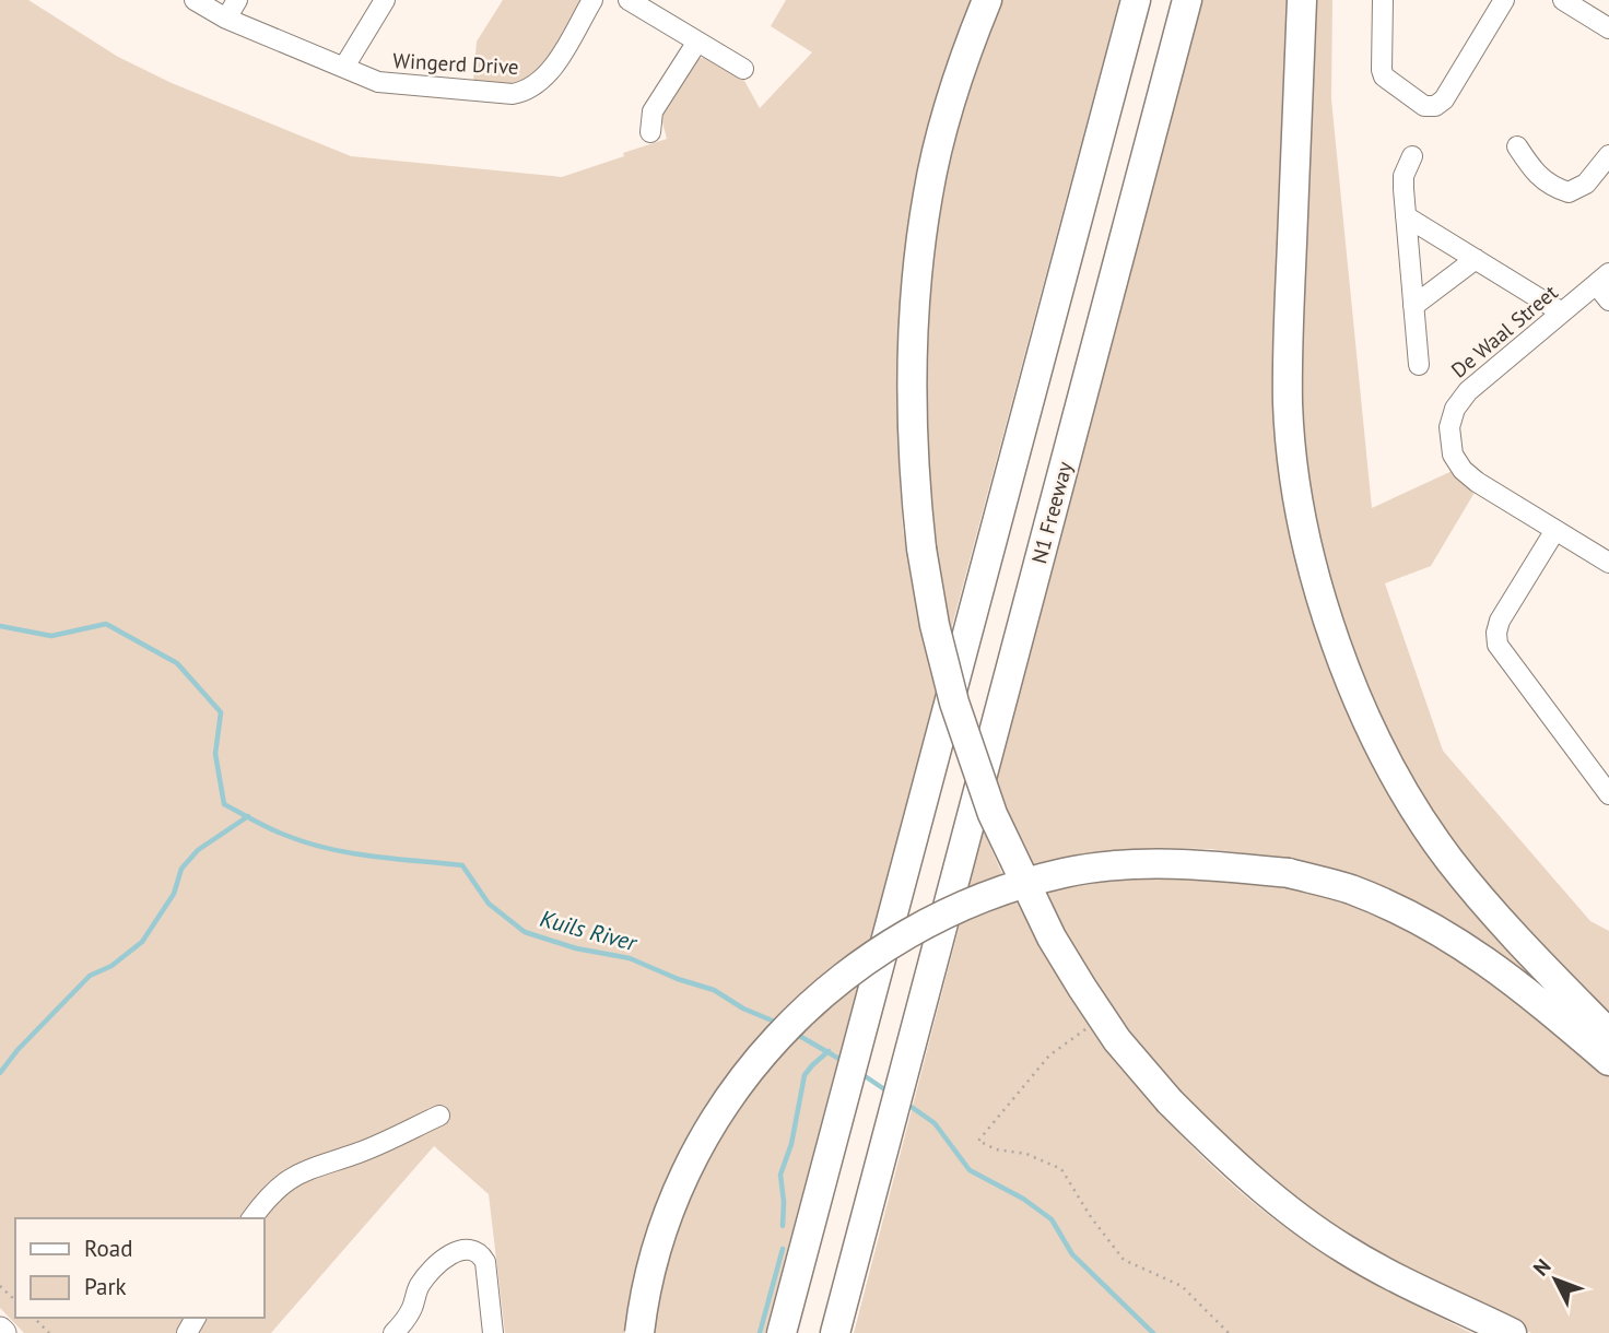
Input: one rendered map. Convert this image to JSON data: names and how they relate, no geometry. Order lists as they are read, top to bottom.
{
  "streets": {
    "highway": ["N1 Freeway"],
    "street": ["Wingerd Drive", "De Waal Street"]
  },
  "water": ["Kuils River"],
  "legend": ["Road", "Park"],
  "north": "top left"
}
